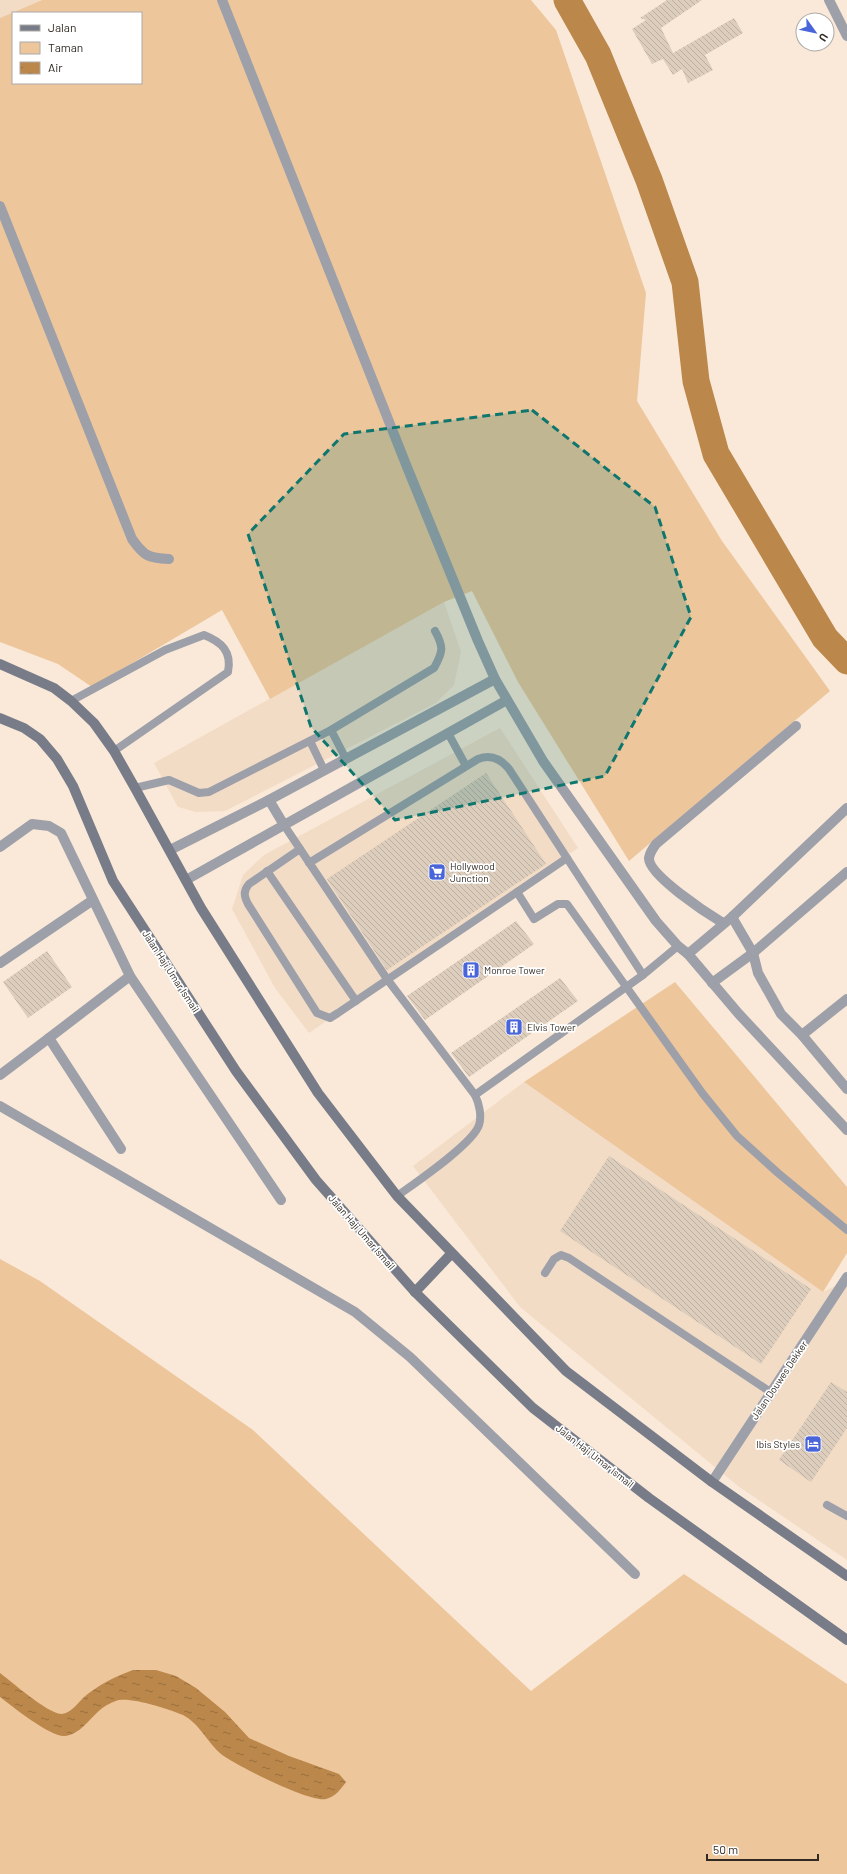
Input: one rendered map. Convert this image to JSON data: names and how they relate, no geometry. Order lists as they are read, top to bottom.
{
  "streets": {
    "main road": ["Jalan Haji Umar Ismail"],
    "street": ["Jalan Douwes Dekker"]
  },
  "places": {
    "supermarket": ["Hollywood Junction"],
    "building": ["Monroe Tower", "Elvis Tower"],
    "hotel": ["Ibis Styles"]
  },
  "legend": ["Jalan", "Taman", "Air"],
  "scale_bar": "50 m",
  "north": "bottom right"
}
